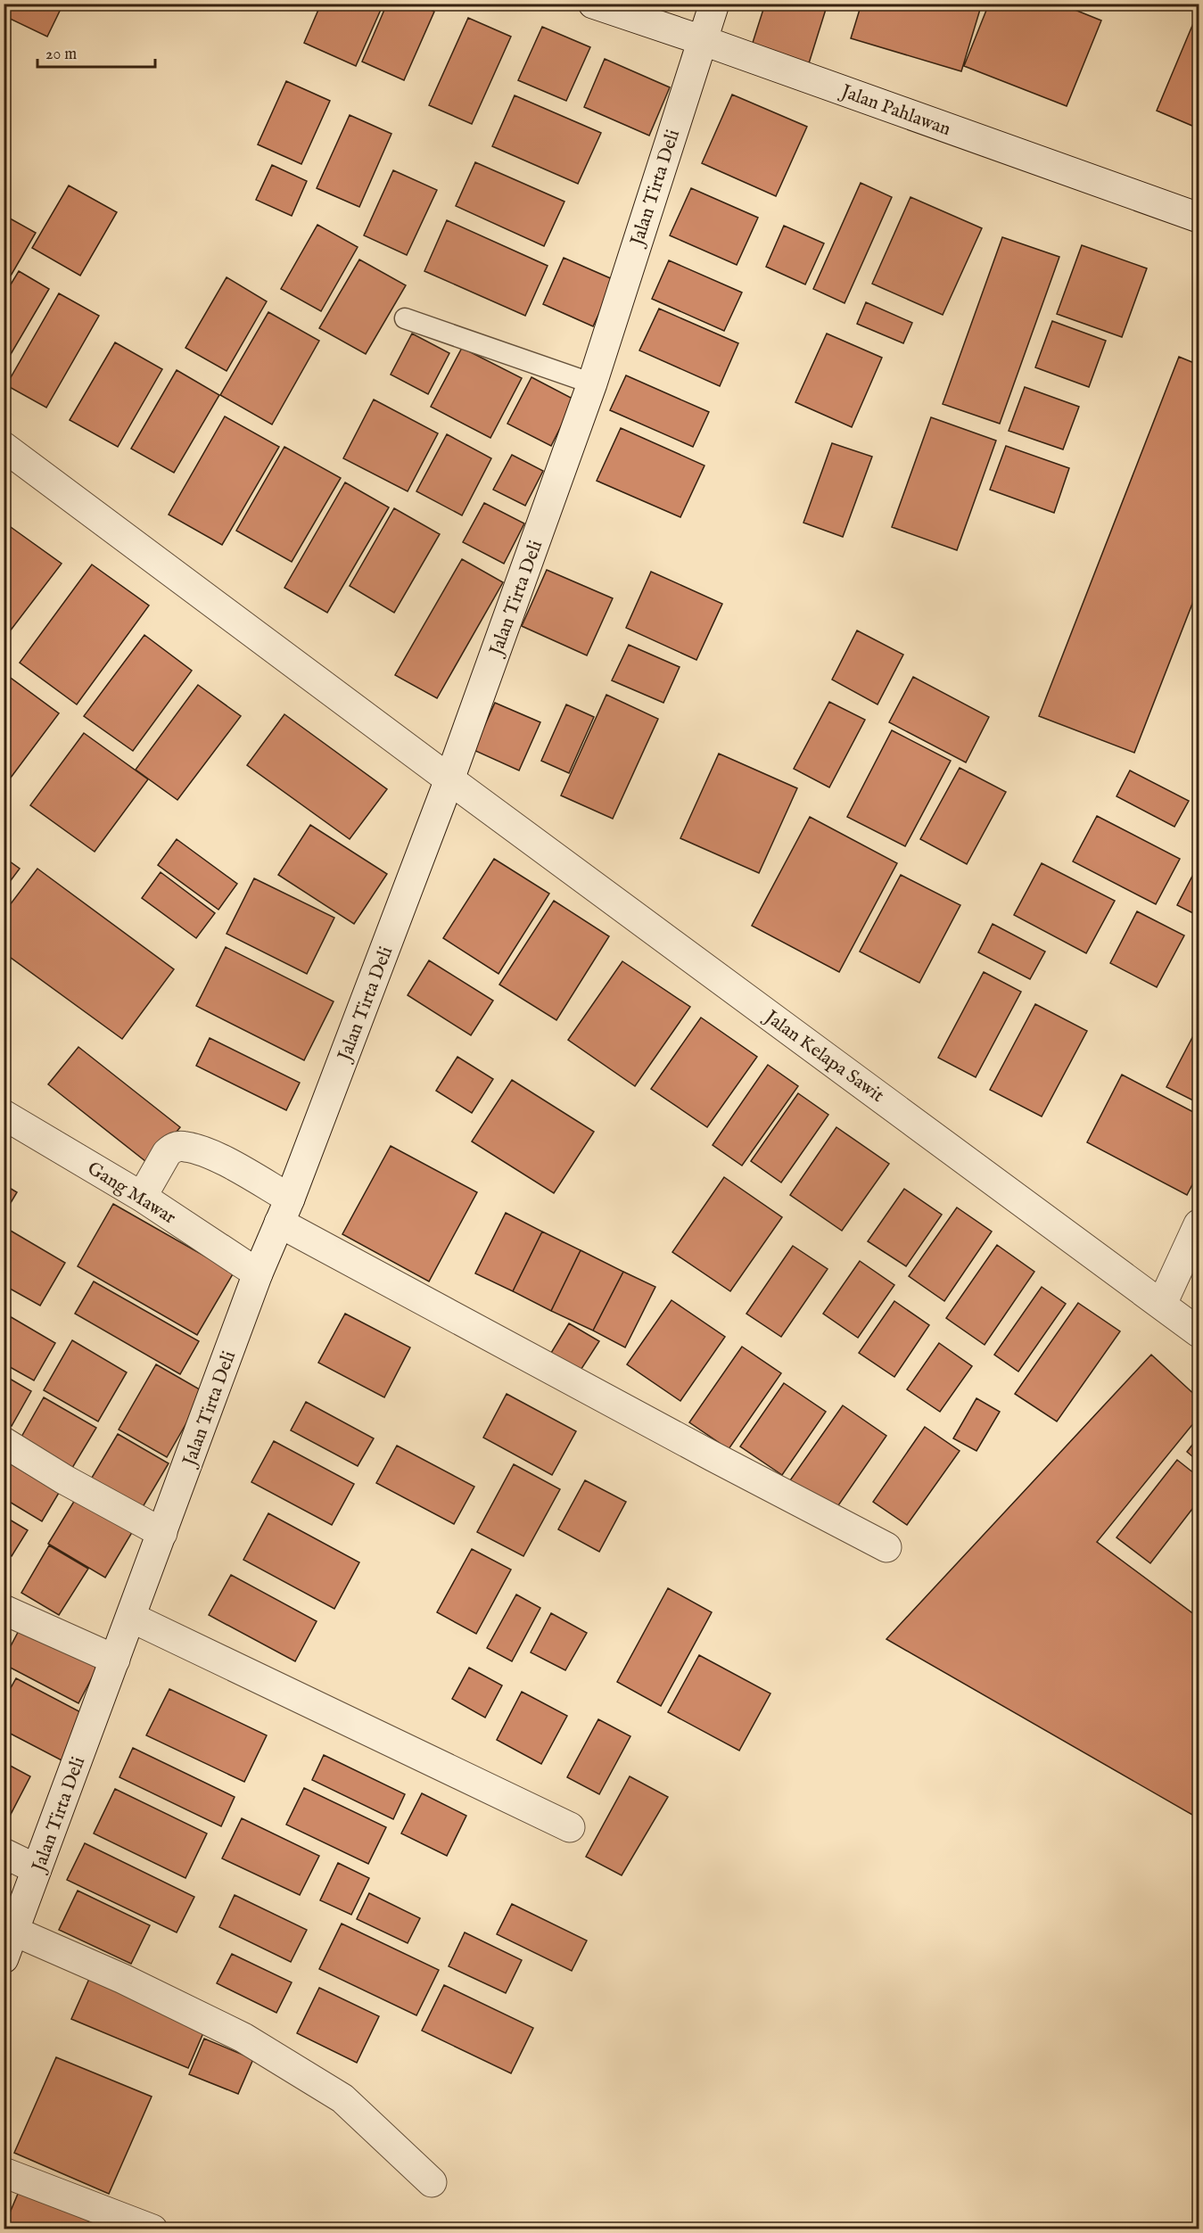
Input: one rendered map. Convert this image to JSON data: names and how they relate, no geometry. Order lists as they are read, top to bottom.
{
  "streets": {
    "street": [
      "Jalan Pahlawan",
      "Jalan Tirta Deli",
      "Jalan Kelapa Sawit",
      "Gang Mawar"
    ]
  },
  "crossings": [
    ["Jalan Pahlawan", "Jalan Tirta Deli"],
    ["Jalan Tirta Deli", "Jalan Kelapa Sawit"],
    ["Jalan Tirta Deli", "Gang Mawar"]
  ],
  "scale_bar": "20 m"
}
